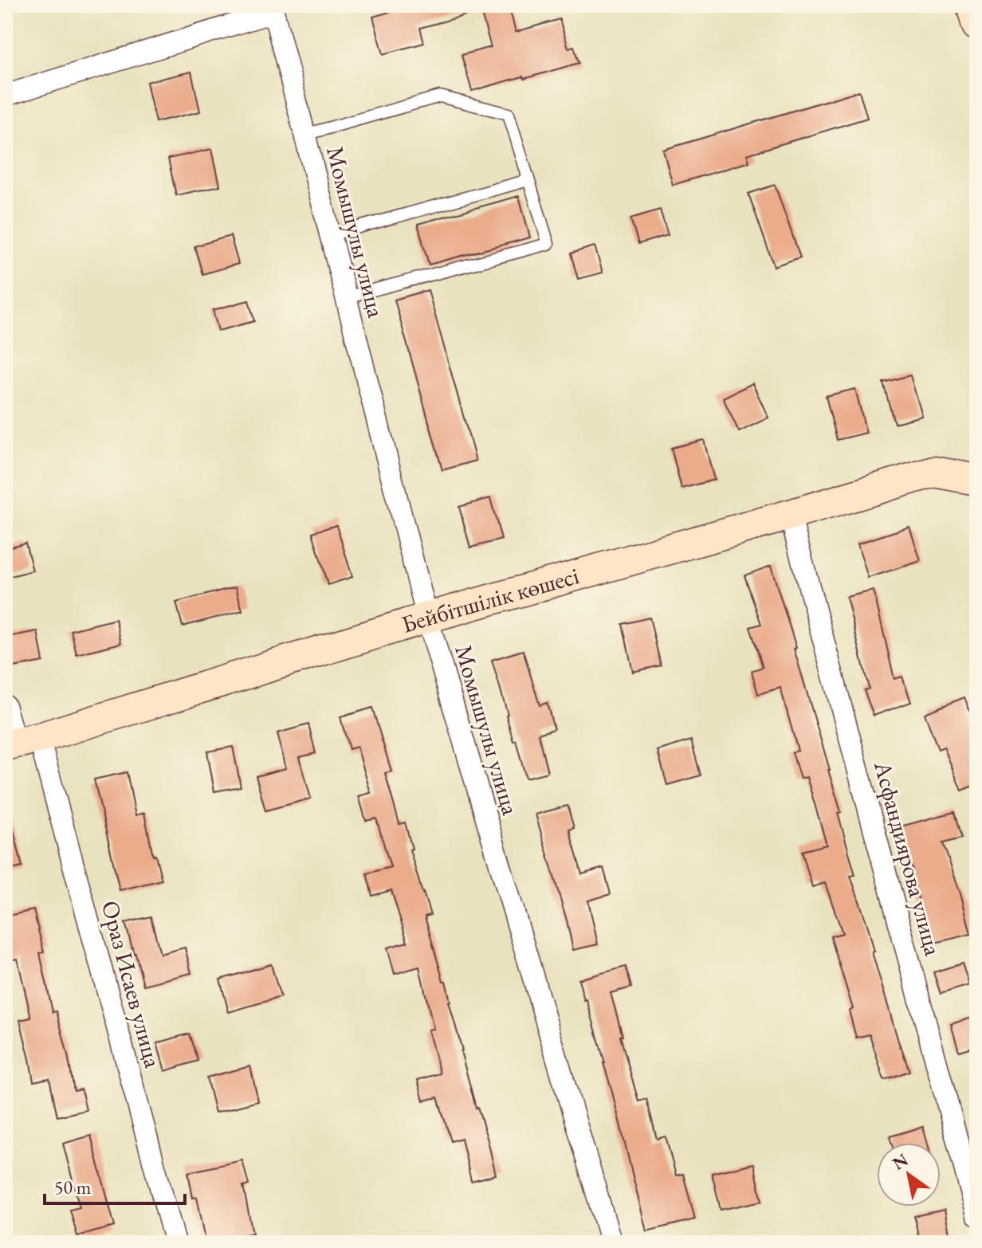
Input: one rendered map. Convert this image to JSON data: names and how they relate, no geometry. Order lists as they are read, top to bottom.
{
  "streets": {
    "street": [
      "Момышулы улица",
      "Бейбітшілік көшесі",
      "Асфандиярова улица",
      "Ораз Исаев улица"
    ]
  },
  "crossings": [
    ["Момышулы улица", "Бейбітшілік көшесі"],
    ["Бейбітшілік көшесі", "Асфандиярова улица"],
    ["Бейбітшілік көшесі", "Ораз Исаев улица"]
  ],
  "scale_bar": "50 m",
  "north": "top left"
}
